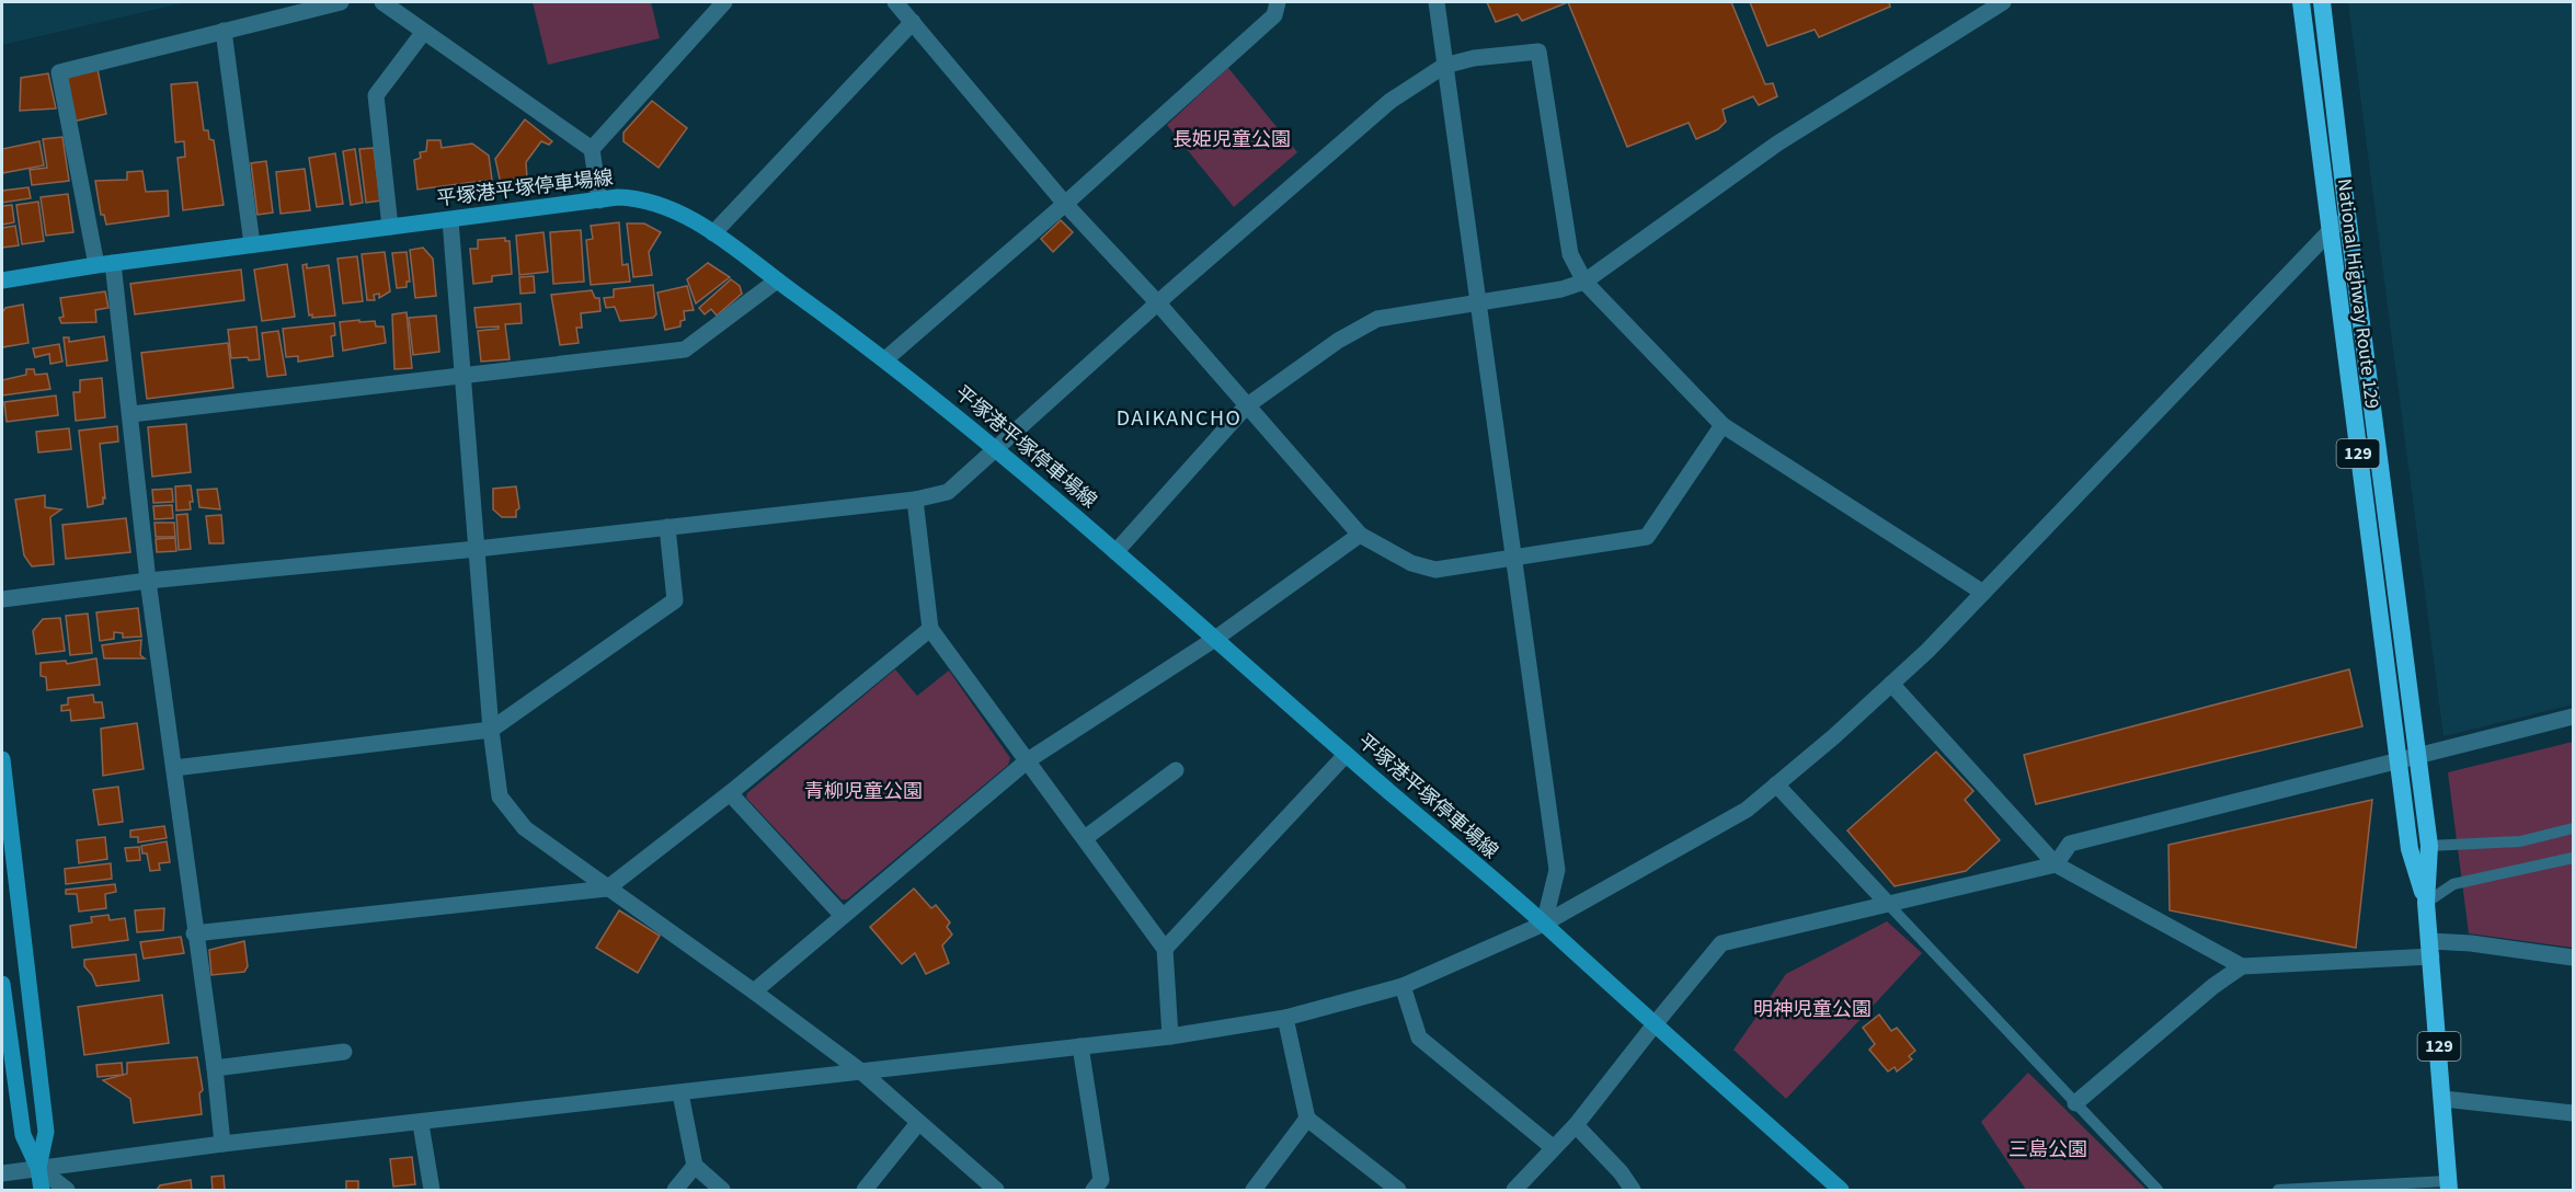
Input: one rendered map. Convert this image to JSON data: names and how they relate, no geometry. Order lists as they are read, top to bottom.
{
  "streets": {
    "highway": ["National Highway Route 129", "129"],
    "main road": ["平塚港平塚停車場線"]
  },
  "districts": ["DAIKANCHO"],
  "parks": [
    "長姫児童公園",
    "青柳児童公園",
    "明神児童公園",
    "三島公園"
  ]
}
